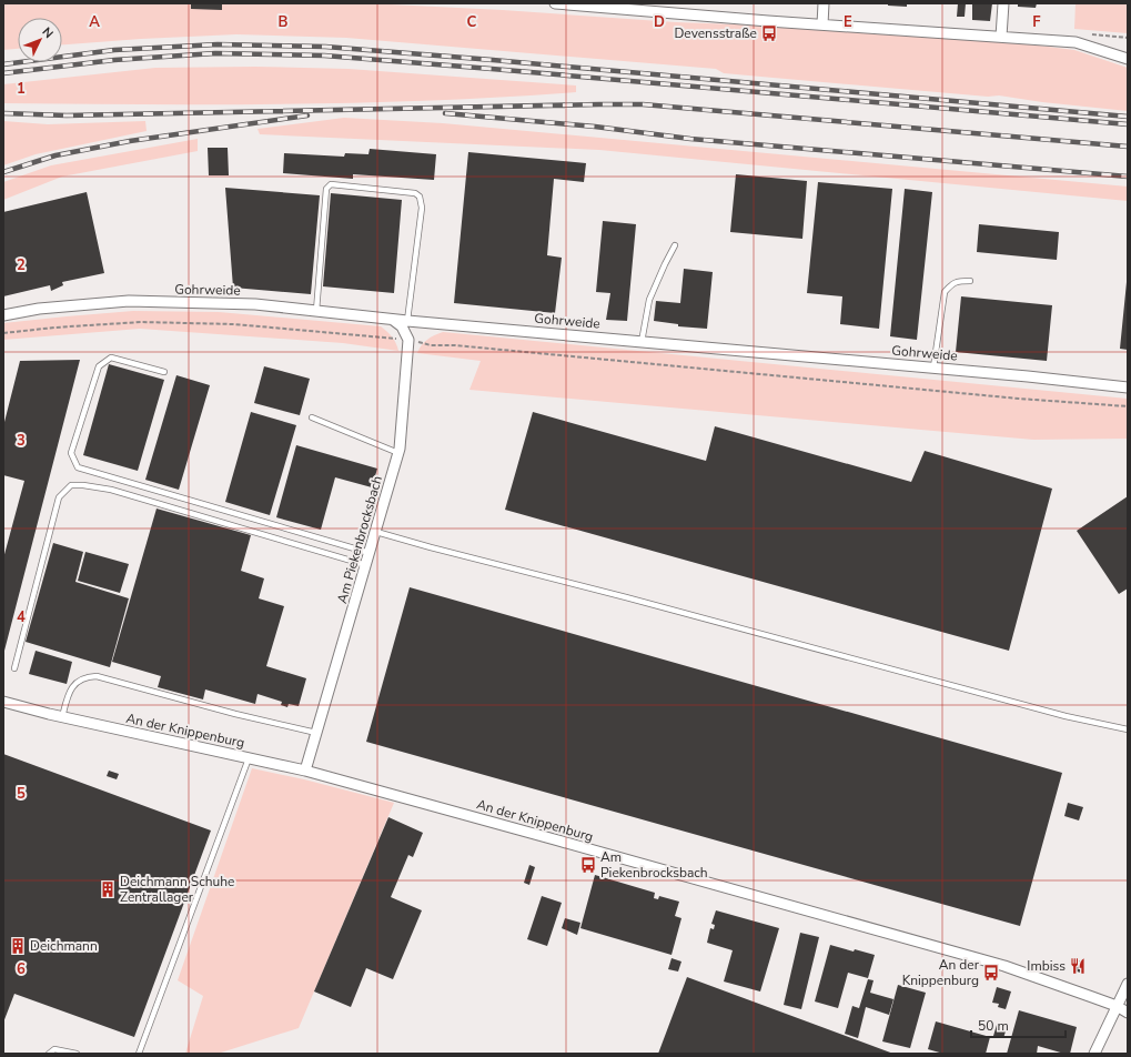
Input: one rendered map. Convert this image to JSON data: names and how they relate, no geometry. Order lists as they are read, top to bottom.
{
  "streets": {
    "street": ["Gohrweide", "Am Piekenbrocksbach", "An der Knippenburg"]
  },
  "crossings": [
    ["Gohrweide", "Am Piekenbrocksbach"],
    ["Am Piekenbrocksbach", "An der Knippenburg"]
  ],
  "places": {
    "bus stop": ["Devensstraße", "Am Piekenbrocksbach", "An der Knippenburg"],
    "building": ["Deichmann Schuhe Zentrallager", "Deichmann"],
    "restaurant": ["Imbiss"]
  },
  "scale_bar": "50 m",
  "north": "top right",
  "grid": {
    "columns": [
      "A",
      "B",
      "C",
      "D",
      "E",
      "F"
    ],
    "rows": [
      "1",
      "2",
      "3",
      "4",
      "5",
      "6"
    ]
  }
}
